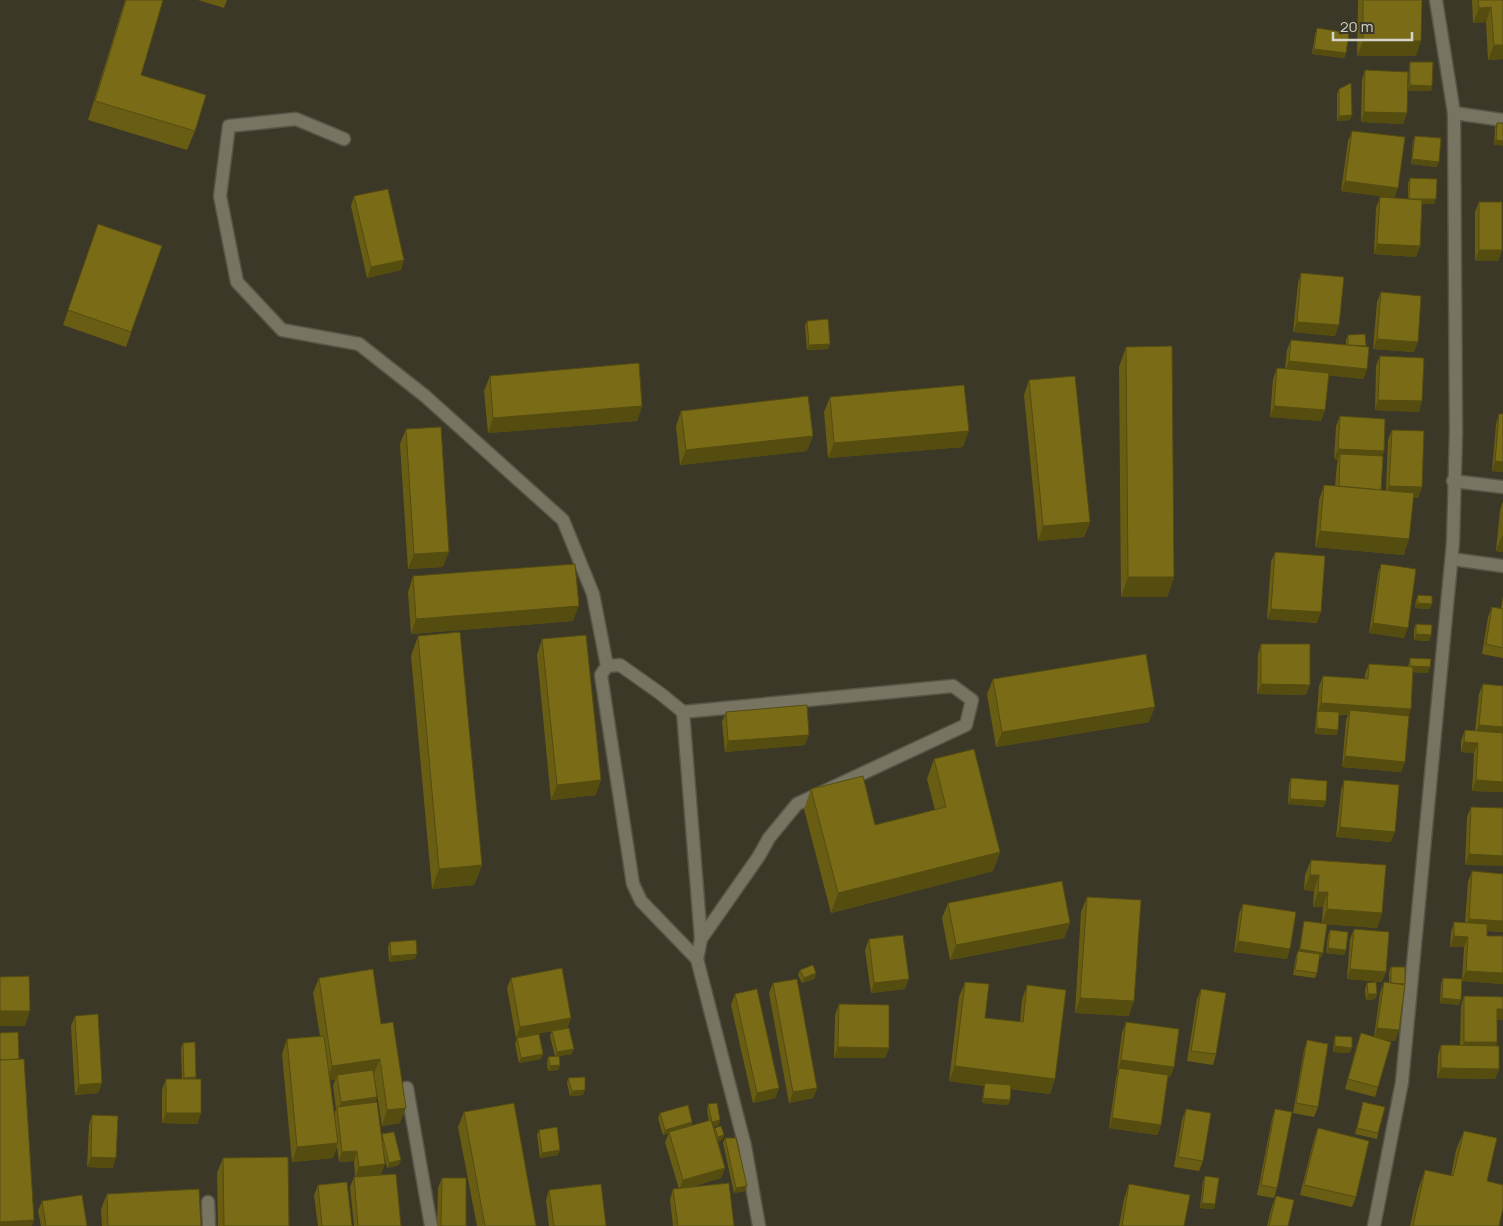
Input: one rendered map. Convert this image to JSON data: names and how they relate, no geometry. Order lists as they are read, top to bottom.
{
  "scale_bar": "20 m"
}
